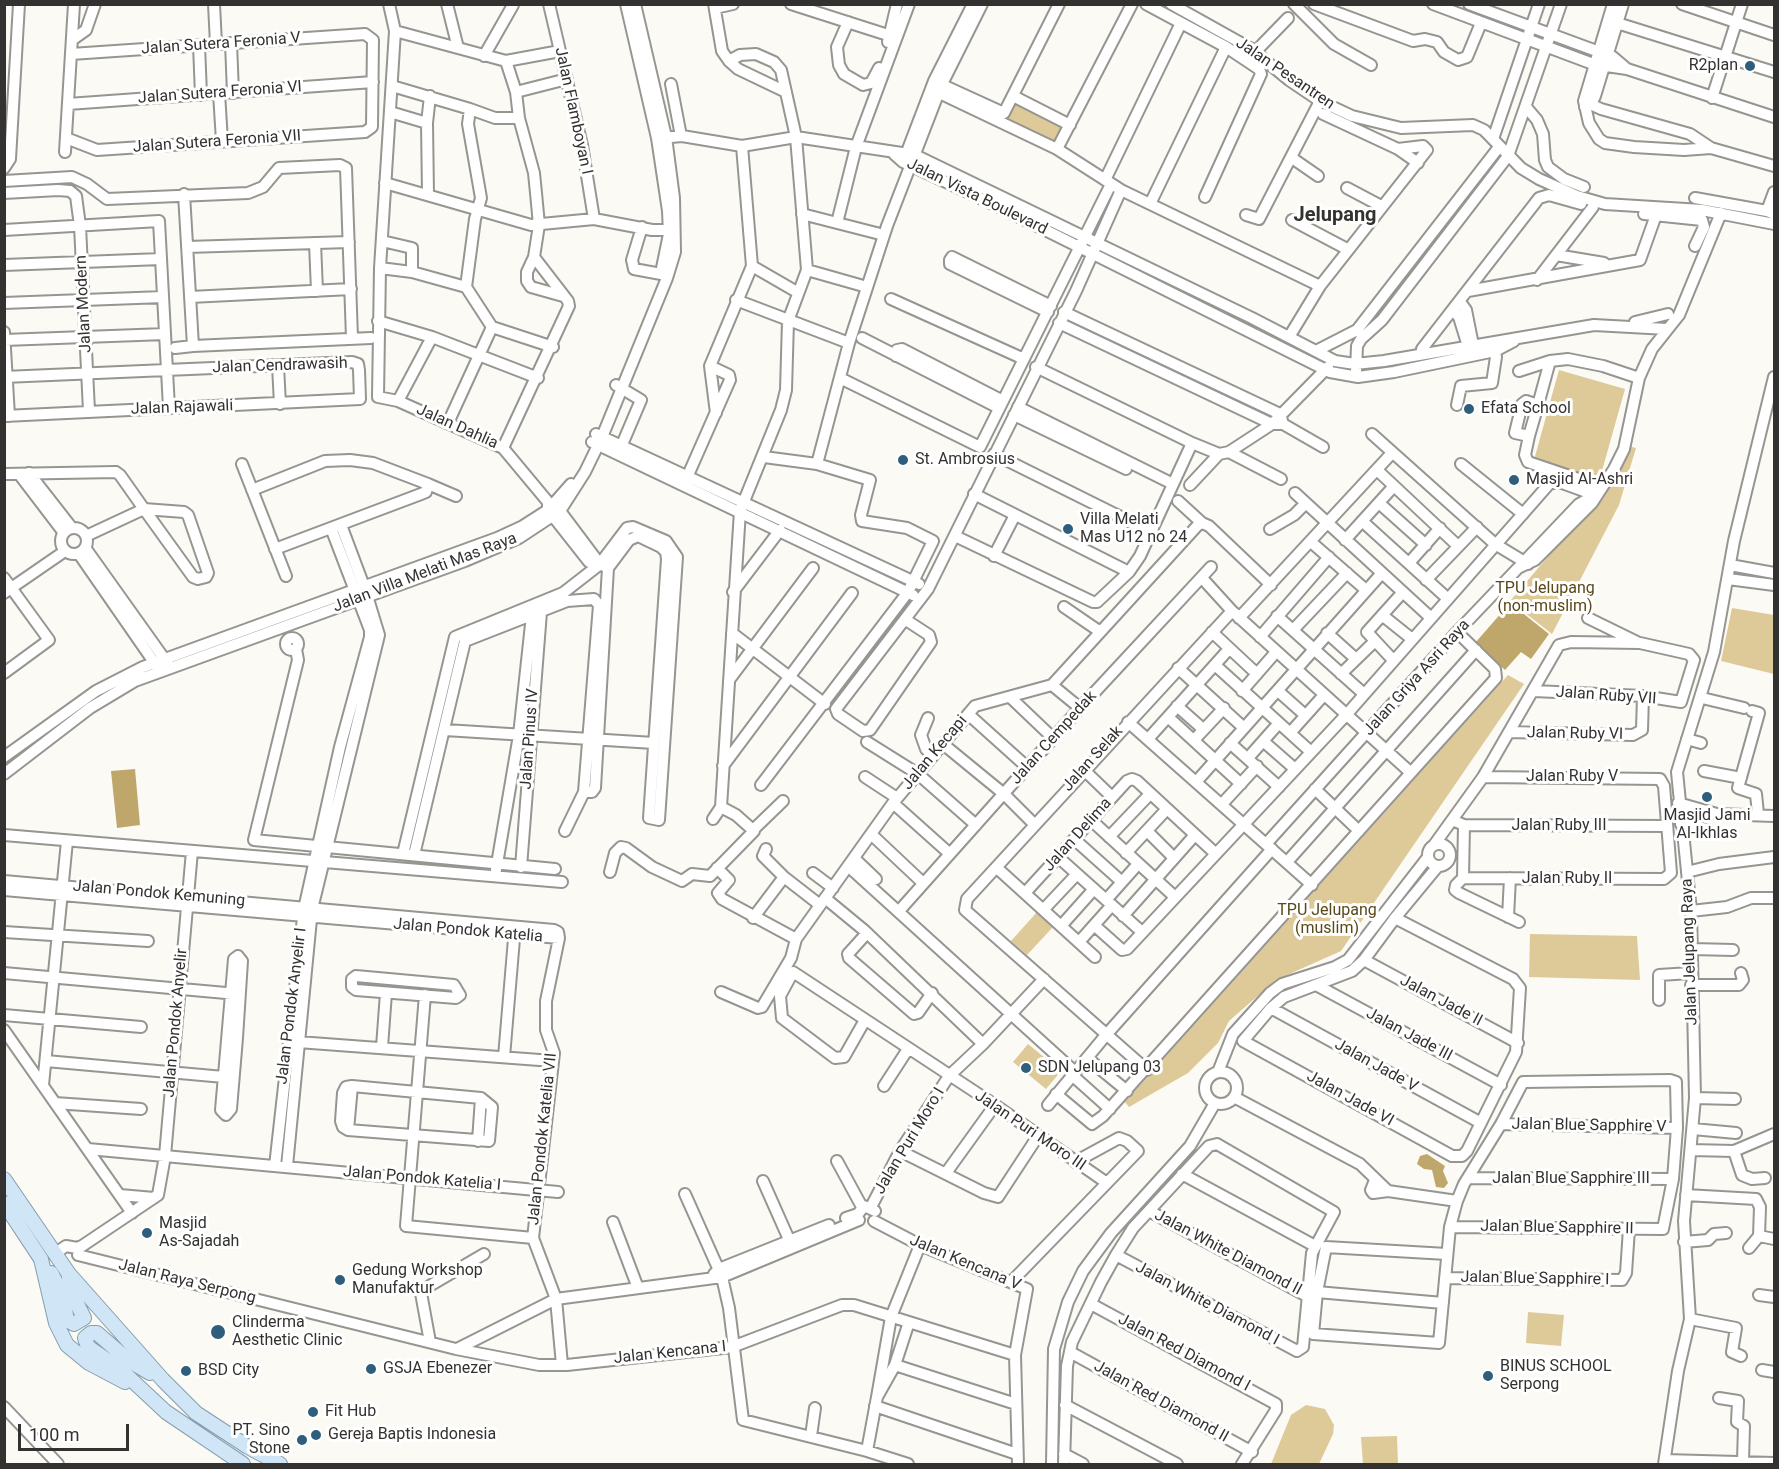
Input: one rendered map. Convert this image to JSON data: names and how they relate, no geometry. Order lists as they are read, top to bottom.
{
  "streets": {
    "street": [
      "Jalan Sutera Feronia V",
      "Jalan Pesantren",
      "Jalan Sutera Feronia VI",
      "Jalan Flamboyan I",
      "Jalan Sutera Feronia VII",
      "Jalan Vista Boulevard",
      "Jalan Modern",
      "Jalan Cendrawasih",
      "Jalan Rajawali",
      "Jalan Dahlia",
      "Jalan Villa Melati Mas Raya",
      "Jalan Griya Asri Raya",
      "Jalan Ruby VII",
      "Jalan Ruby VI",
      "Jalan Cempedak",
      "Jalan Pinus IV",
      "Jalan Kecapi",
      "Jalan Selak",
      "Jalan Ruby V",
      "Jalan Ruby III",
      "Jalan Delima",
      "Jalan Ruby II",
      "Jalan Pondok Kemuning",
      "Jalan Pondok Katelia",
      "Jalan Jelupang Raya",
      "Jalan Jade II",
      "Jalan Pondok Anyelir I",
      "Jalan Pondok Anyelir",
      "Jalan Jade III",
      "Jalan Jade V",
      "Jalan Jade VI",
      "Jalan Blue Sapphire V",
      "Jalan Puri Moro III",
      "Jalan Pondok Katelia VII",
      "Jalan Puri Moro I",
      "Jalan Pondok Katelia I",
      "Jalan Blue Sapphire III",
      "Jalan Blue Sapphire II",
      "Jalan White Diamond II",
      "Jalan Kencana V",
      "Jalan Blue Sapphire I",
      "Jalan Raya Serpong",
      "Jalan White Diamond I",
      "Jalan Kencana I",
      "Jalan Red Diamond I",
      "Jalan Red Diamond II"
    ]
  },
  "crossings": [
    ["Jalan Sutera Feronia V", "Jalan Sutera Feronia VI"],
    ["Jalan Sutera Feronia V", "Jalan Sutera Feronia VII"],
    ["Jalan Sutera Feronia VI", "Jalan Sutera Feronia VII"],
    ["Jalan Modern", "Jalan Cendrawasih"],
    ["Jalan Modern", "Jalan Rajawali"],
    ["Jalan Cendrawasih", "Jalan Rajawali"],
    ["Jalan Dahlia", "Jalan Villa Melati Mas Raya"],
    ["Jalan Villa Melati Mas Raya", "Jalan Pondok Anyelir I"],
    ["Jalan Griya Asri Raya", "Jalan Selak"],
    ["Jalan Ruby VII", "Jalan Ruby VI"],
    ["Jalan Selak", "Jalan Puri Moro I"],
    ["Jalan Ruby V", "Jalan Ruby III"],
    ["Jalan Ruby V", "Jalan Ruby II"],
    ["Jalan Ruby III", "Jalan Ruby II"],
    ["Jalan Pondok Kemuning", "Jalan Pondok Katelia"],
    ["Jalan Pondok Kemuning", "Jalan Pondok Anyelir I"],
    ["Jalan Pondok Kemuning", "Jalan Pondok Anyelir"],
    ["Jalan Pondok Katelia", "Jalan Pondok Anyelir I"],
    ["Jalan Pondok Katelia", "Jalan Pondok Katelia VII"],
    ["Jalan Pondok Anyelir I", "Jalan Pondok Katelia I"],
    ["Jalan Pondok Anyelir", "Jalan Pondok Katelia I"],
    ["Jalan Jade V", "Jalan Jade VI"],
    ["Jalan Puri Moro III", "Jalan Puri Moro I"],
    ["Jalan Pondok Katelia VII", "Jalan Pondok Katelia I"],
    ["Jalan Puri Moro I", "Jalan Kencana V"],
    ["Jalan Blue Sapphire III", "Jalan Blue Sapphire II"],
    ["Jalan Blue Sapphire II", "Jalan Blue Sapphire I"],
    ["Jalan White Diamond II", "Jalan White Diamond I"],
    ["Jalan Kencana V", "Jalan Kencana I"],
    ["Jalan Raya Serpong", "Jalan Kencana I"],
    ["Jalan Red Diamond I", "Jalan Red Diamond II"]
  ],
  "districts": ["Jelupang"],
  "parks": ["TPU Jelupang (non-muslim)", "TPU Jelupang (muslim)"],
  "places": [
    "R2plan",
    "Efata School",
    "St. Ambrosius",
    "Masjid Al-Ashri",
    "Villa Melati Mas U12 no 24",
    "Masjid Jami Al-Ikhlas",
    "SDN Jelupang 03",
    "Masjid As-Sajadah",
    "Gedung Workshop Manufaktur",
    "Clinderma Aesthetic Clinic",
    "GSJA Ebenezer",
    "BSD City",
    "BINUS SCHOOL Serpong",
    "Fit Hub",
    "Gereja Baptis Indonesia",
    "PT. Sino Stone"
  ],
  "scale_bar": "100 m"
}
